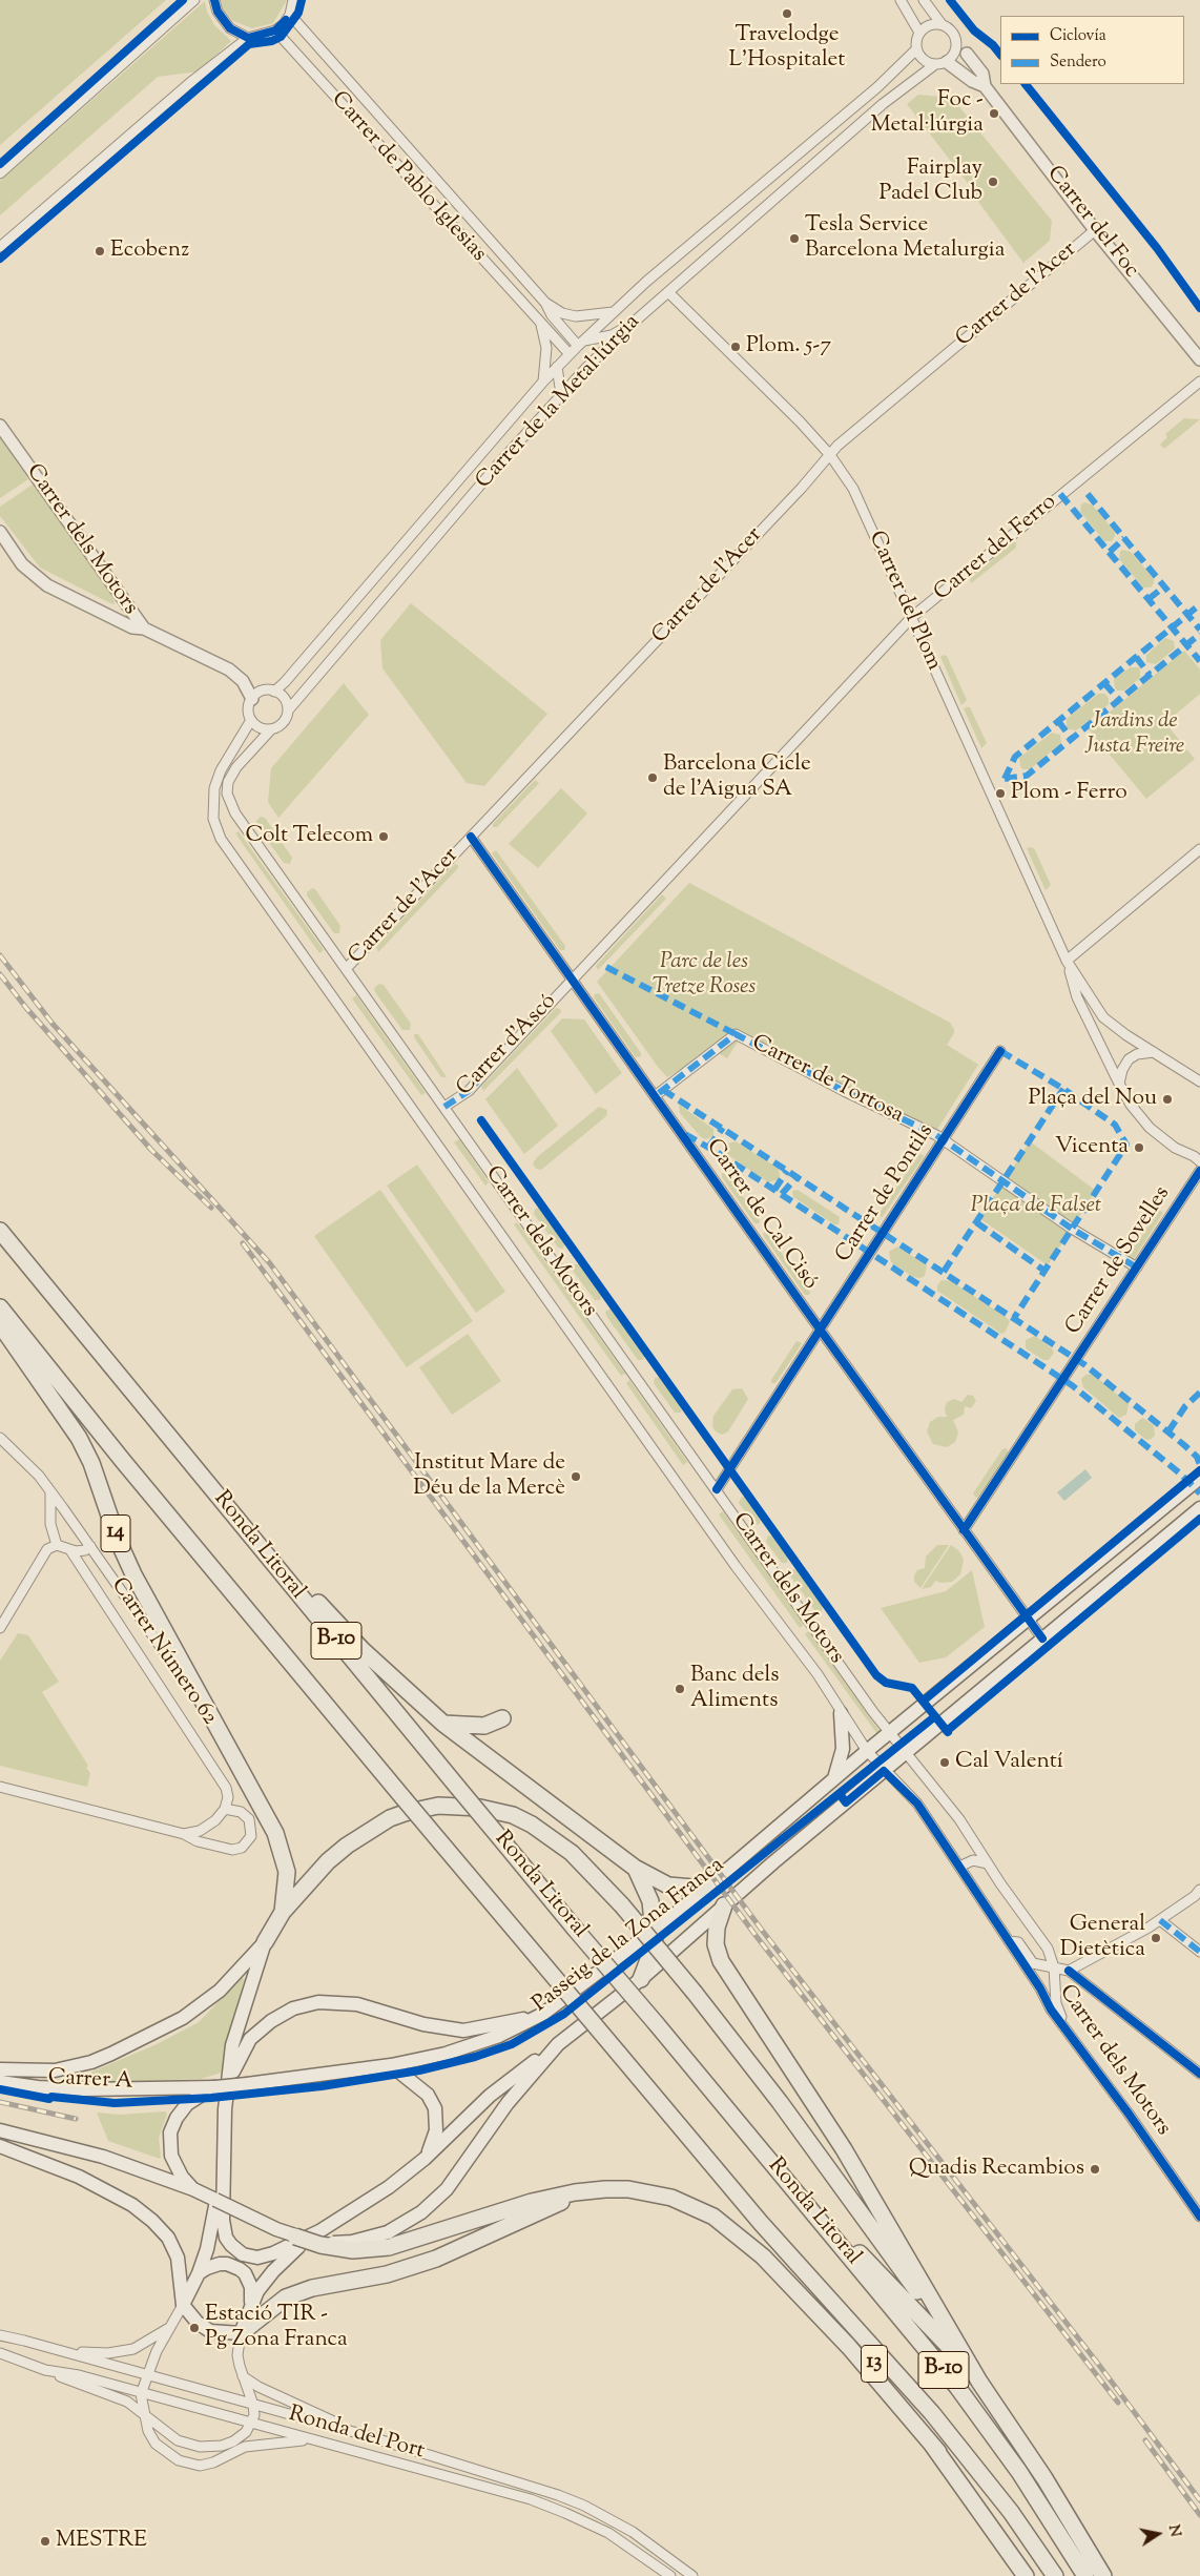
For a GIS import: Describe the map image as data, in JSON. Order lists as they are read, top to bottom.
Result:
{
  "streets": {
    "highway": [
      "14",
      "Ronda Litoral",
      "B-10",
      "13"
    ],
    "main road": ["Passeig de la Zona Franca", "Carrer A"],
    "street": [
      "Carrer de Pablo Iglesias",
      "Carrer del Foc",
      "Carrer de l'Acer",
      "Carrer de la Metal·lúrgia",
      "Carrer dels Motors",
      "Carrer del Ferro",
      "Carrer del Plom",
      "Carrer d'Ascó",
      "Carrer de Tortosa",
      "Carrer de Pontils",
      "Carrer de Cal Cisó",
      "Carrer de Sovelles",
      "Carrer Número 62",
      "Ronda del Port"
    ]
  },
  "crossings": [
    ["Carrer de Pablo Iglesias", "Carrer de la Metal·lúrgia"],
    ["Carrer del Foc", "Carrer de l'Acer"],
    ["Carrer del Foc", "Carrer de la Metal·lúrgia"],
    ["Carrer de l'Acer", "Carrer dels Motors"],
    ["Carrer de l'Acer", "Carrer del Plom"],
    ["Carrer de l'Acer", "Carrer de Cal Cisó"],
    ["Carrer de la Metal·lúrgia", "Carrer dels Motors"],
    ["Carrer de la Metal·lúrgia", "Carrer del Plom"],
    ["Carrer dels Motors", "Carrer d'Ascó"],
    ["Carrer dels Motors", "Carrer de Pontils"],
    ["Carrer dels Motors", "Passeig de la Zona Franca"],
    ["Carrer del Ferro", "Carrer del Plom"],
    ["Carrer del Ferro", "Carrer d'Ascó"],
    ["Carrer d'Ascó", "Carrer de Cal Cisó"],
    ["Carrer de Tortosa", "Carrer de Pontils"],
    ["Carrer de Tortosa", "Carrer de Cal Cisó"],
    ["Carrer de Tortosa", "Carrer de Sovelles"],
    ["Carrer de Pontils", "Carrer de Cal Cisó"],
    ["Carrer de Cal Cisó", "Carrer de Sovelles"],
    ["Carrer de Cal Cisó", "Passeig de la Zona Franca"],
    ["14", "Carrer Número 62"],
    ["Ronda Litoral", "13"],
    ["Passeig de la Zona Franca", "Carrer A"]
  ],
  "parks": ["Jardins de Justa Freire", "Parc de les Tretze Roses", "Plaça de Falset"],
  "places": [
    "Travelodge L'Hospitalet",
    "Foc - Metal·lúrgia",
    "Fairplay Padel Club",
    "Tesla Service Barcelona Metalurgia",
    "Ecobenz",
    "Plom. 5-7",
    "Barcelona Cicle de l'Aigua SA",
    "Plom - Ferro",
    "Colt Telecom",
    "Plaça del Nou",
    "Vicenta",
    "Institut Mare de Déu de la Mercè",
    "Banc dels Aliments",
    "Cal Valentí",
    "General Dietètica",
    "Quadis Recambios",
    "Estació TIR - Pg Zona Franca",
    "MESTRE"
  ],
  "legend": ["Ciclovía", "Sendero"],
  "north": "right"
}
